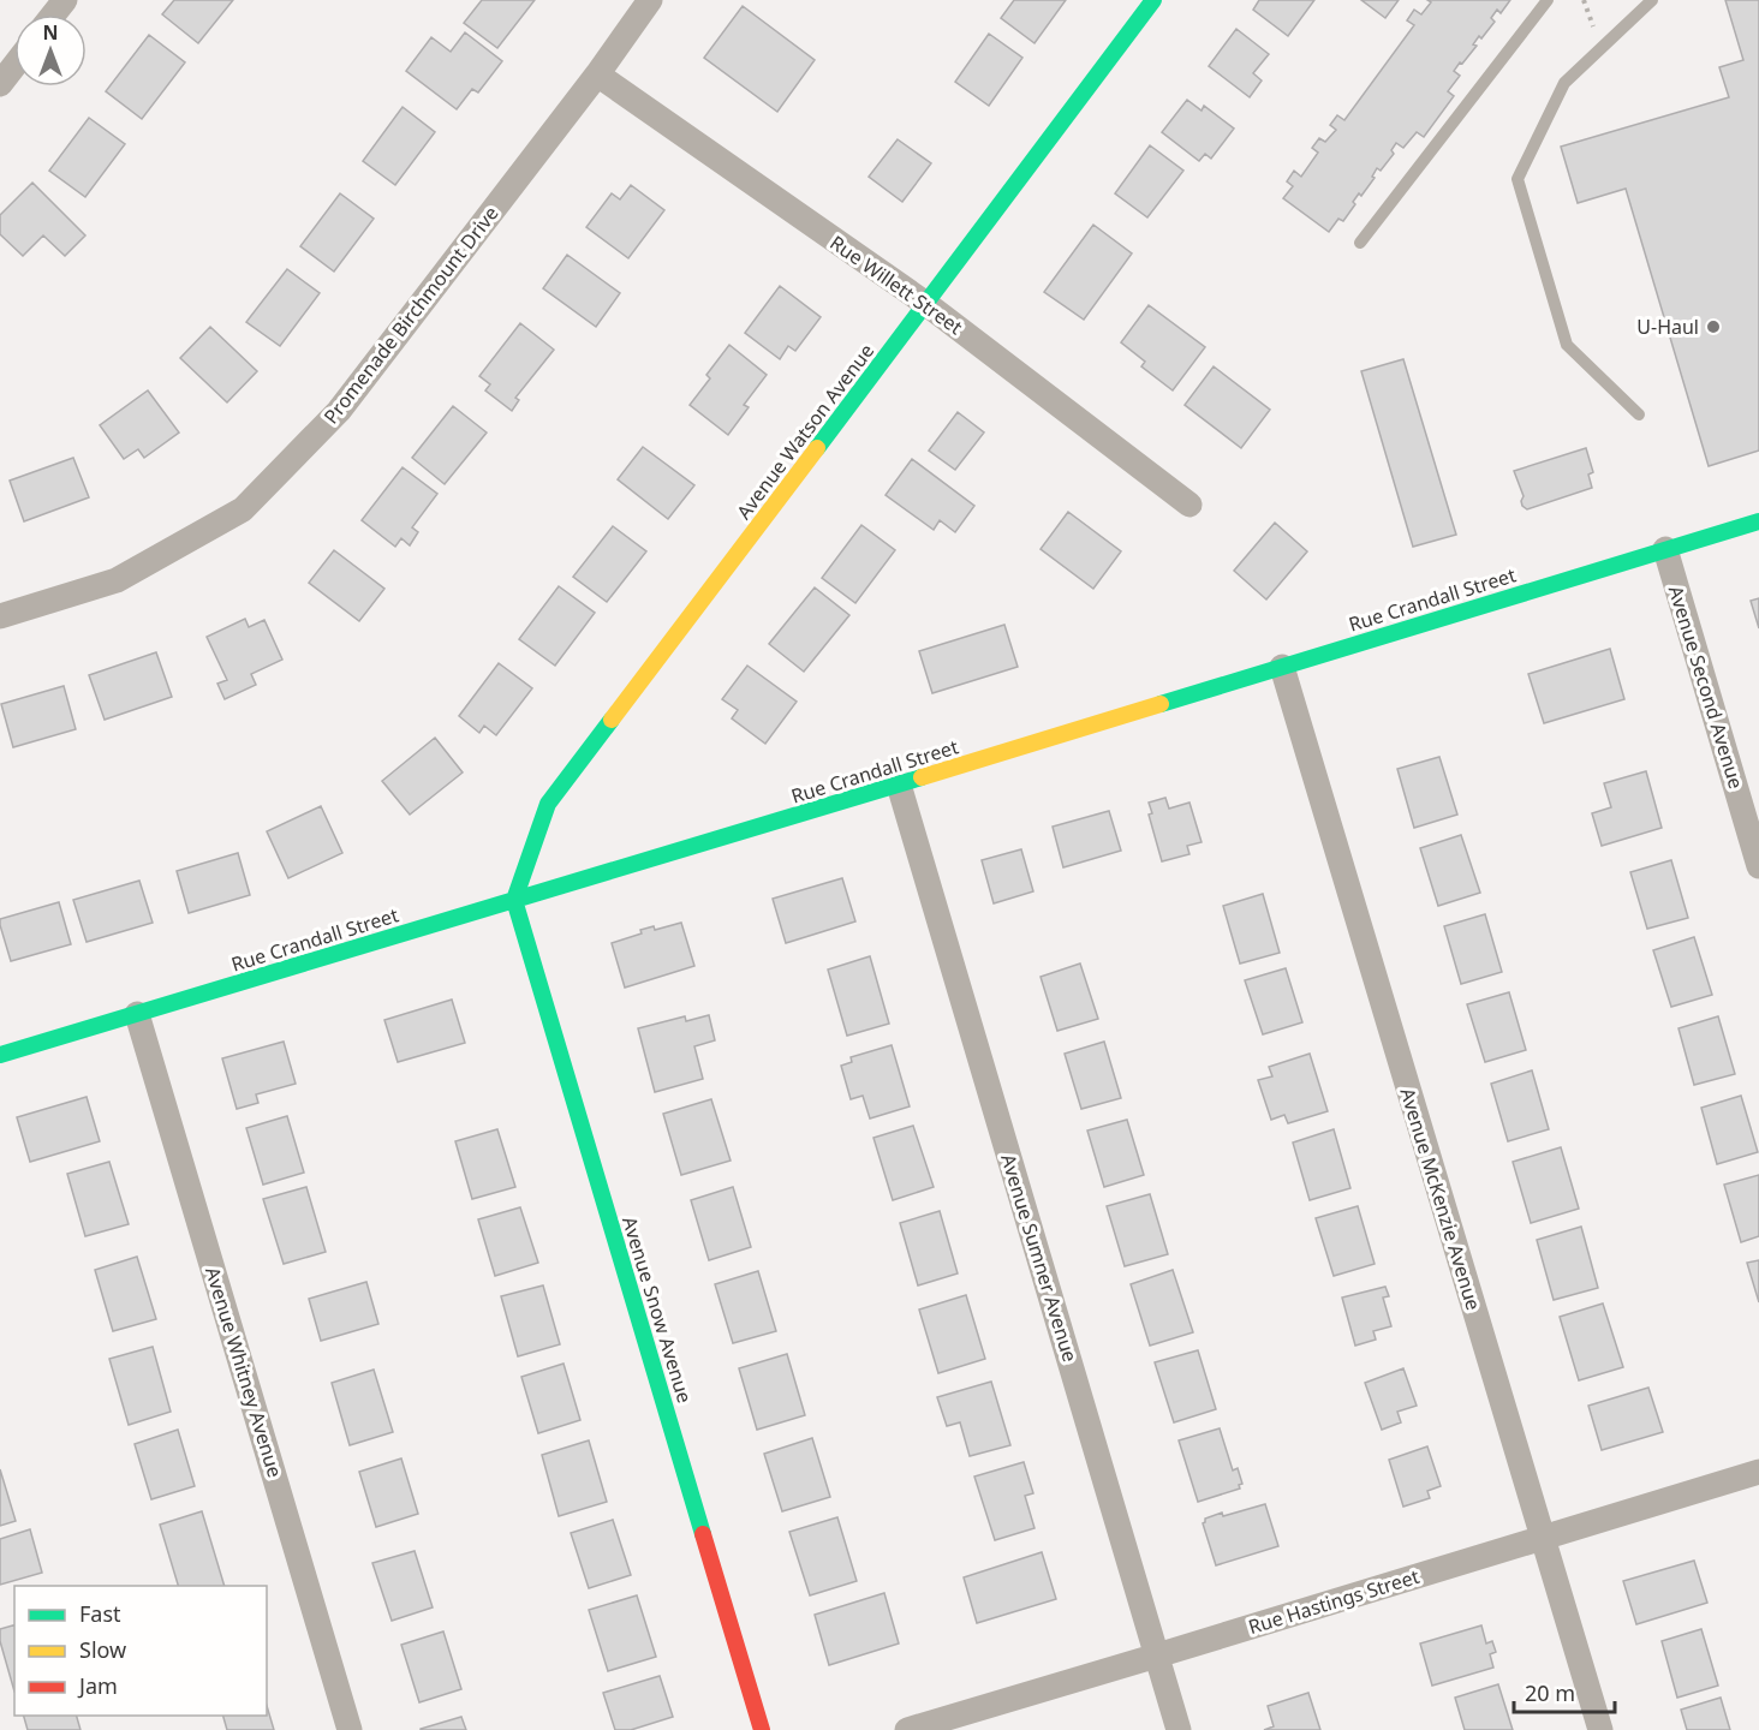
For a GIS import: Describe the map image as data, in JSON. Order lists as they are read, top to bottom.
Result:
{
  "streets": {
    "street": [
      "Rue Willett Street",
      "Promenade Birchmount Drive",
      "Avenue Watson Avenue",
      "Rue Crandall Street",
      "Avenue Second Avenue",
      "Avenue McKenzie Avenue",
      "Avenue Sumner Avenue",
      "Avenue Snow Avenue",
      "Avenue Whitney Avenue",
      "Rue Hastings Street"
    ]
  },
  "crossings": [
    ["Rue Willett Street", "Promenade Birchmount Drive"],
    ["Rue Willett Street", "Avenue Watson Avenue"],
    ["Avenue Watson Avenue", "Rue Crandall Street"],
    ["Avenue Watson Avenue", "Avenue Snow Avenue"],
    ["Rue Crandall Street", "Avenue Second Avenue"],
    ["Rue Crandall Street", "Avenue McKenzie Avenue"],
    ["Rue Crandall Street", "Avenue Sumner Avenue"],
    ["Rue Crandall Street", "Avenue Snow Avenue"],
    ["Rue Crandall Street", "Avenue Whitney Avenue"],
    ["Avenue McKenzie Avenue", "Rue Hastings Street"],
    ["Avenue Sumner Avenue", "Rue Hastings Street"]
  ],
  "places": ["U-Haul"],
  "legend": ["Fast", "Slow", "Jam"],
  "scale_bar": "20 m",
  "north": "top"
}
